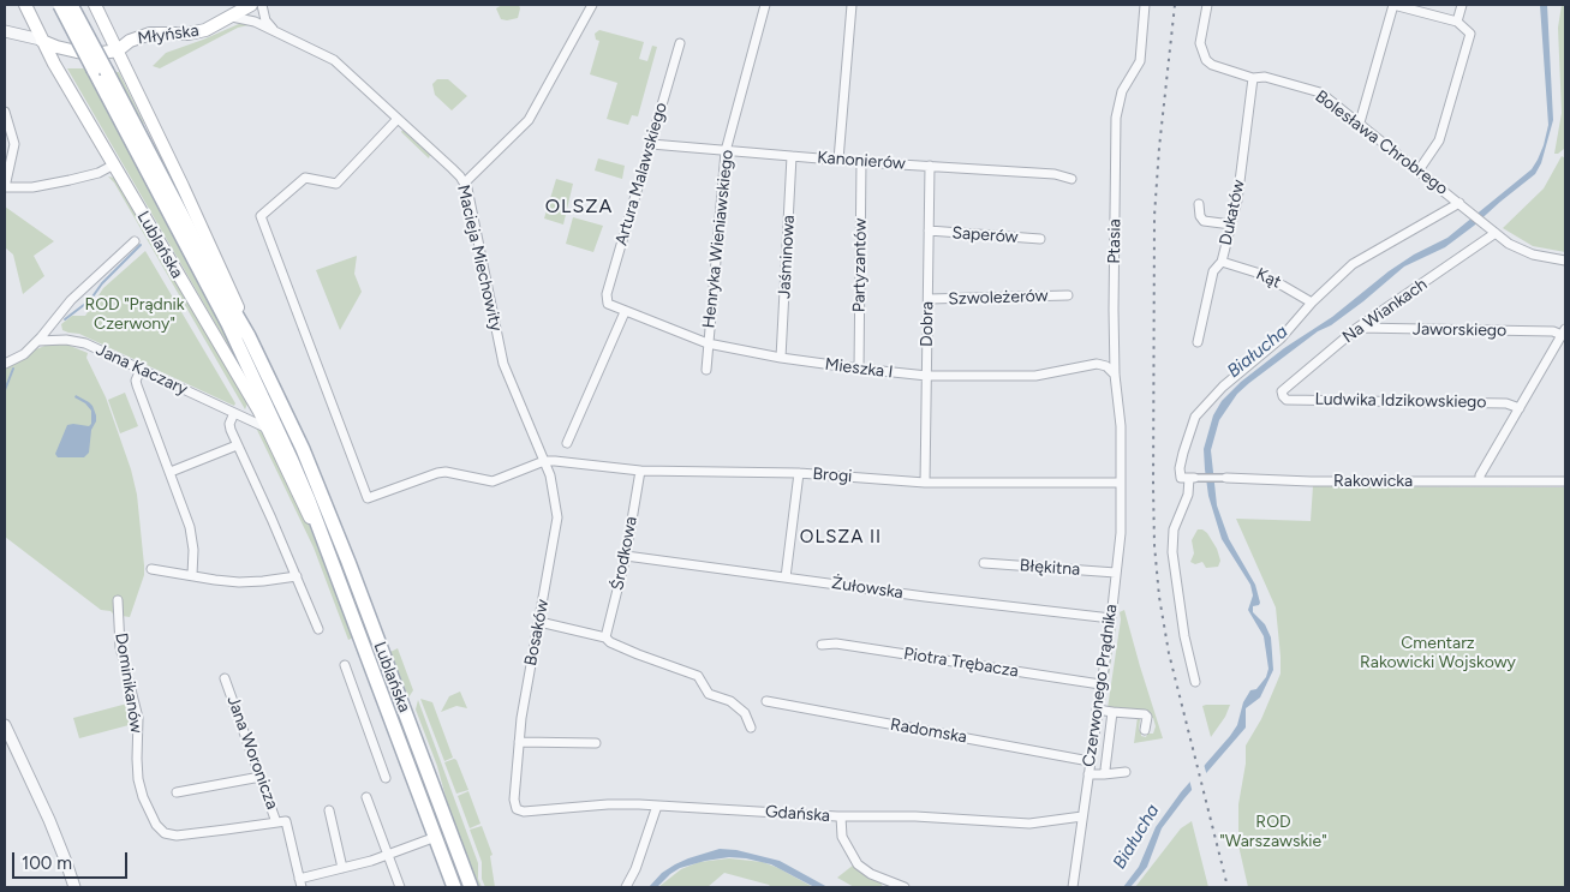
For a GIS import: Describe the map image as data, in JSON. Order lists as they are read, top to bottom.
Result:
{
  "streets": {
    "main road": ["Młyńska", "Lublańska"],
    "street": [
      "Bolesława Chrobrego",
      "Kanonierów",
      "Artura Malawskiego",
      "Dukatów",
      "Saperów",
      "Henryka Wieniawskiego",
      "Ptasia",
      "Jaśminowa",
      "Macieja Miechowity",
      "Partyzantów",
      "Kąt",
      "Szwoleżerów",
      "Na Wiankach",
      "Dobra",
      "Jaworskiego",
      "Mieszka I",
      "Jana Kaczary",
      "Ludwika Idzikowskiego",
      "Brogi",
      "Rakowicka",
      "Środkowa",
      "Błękitna",
      "Żułowska",
      "Bosaków",
      "Piotra Trębacza",
      "Dominikanów",
      "Czerwonego Prądnika",
      "Radomska",
      "Jana Woronicza",
      "Gdańska"
    ]
  },
  "crossings": [
    ["Młyńska", "Lublańska"],
    ["Młyńska", "Macieja Miechowity"],
    ["Bolesława Chrobrego", "Dukatów"],
    ["Bolesława Chrobrego", "Na Wiankach"],
    ["Kanonierów", "Artura Malawskiego"],
    ["Kanonierów", "Henryka Wieniawskiego"],
    ["Kanonierów", "Jaśminowa"],
    ["Kanonierów", "Partyzantów"],
    ["Kanonierów", "Dobra"],
    ["Artura Malawskiego", "Mieszka I"],
    ["Dukatów", "Kąt"],
    ["Saperów", "Dobra"],
    ["Henryka Wieniawskiego", "Mieszka I"],
    ["Ptasia", "Mieszka I"],
    ["Ptasia", "Brogi"],
    ["Ptasia", "Czerwonego Prądnika"],
    ["Lublańska", "Jana Kaczary"],
    ["Jaśminowa", "Mieszka I"],
    ["Macieja Miechowity", "Brogi"],
    ["Macieja Miechowity", "Bosaków"],
    ["Partyzantów", "Mieszka I"],
    ["Szwoleżerów", "Dobra"],
    ["Na Wiankach", "Jaworskiego"],
    ["Na Wiankach", "Ludwika Idzikowskiego"],
    ["Dobra", "Mieszka I"],
    ["Dobra", "Brogi"],
    ["Brogi", "Środkowa"],
    ["Brogi", "Bosaków"],
    ["Brogi", "Czerwonego Prądnika"],
    ["Środkowa", "Żułowska"],
    ["Błękitna", "Czerwonego Prądnika"],
    ["Żułowska", "Czerwonego Prądnika"],
    ["Bosaków", "Gdańska"],
    ["Piotra Trębacza", "Czerwonego Prądnika"],
    ["Dominikanów", "Jana Woronicza"],
    ["Czerwonego Prądnika", "Radomska"],
    ["Czerwonego Prądnika", "Gdańska"]
  ],
  "districts": ["OLSZA", "OLSZA II"],
  "water": ["Białucha"],
  "parks": ["ROD \"Prądnik Czerwony\"", "Cmentarz Rakowicki Wojskowy", "ROD \"Warszawskie\""],
  "scale_bar": "100 m"
}
